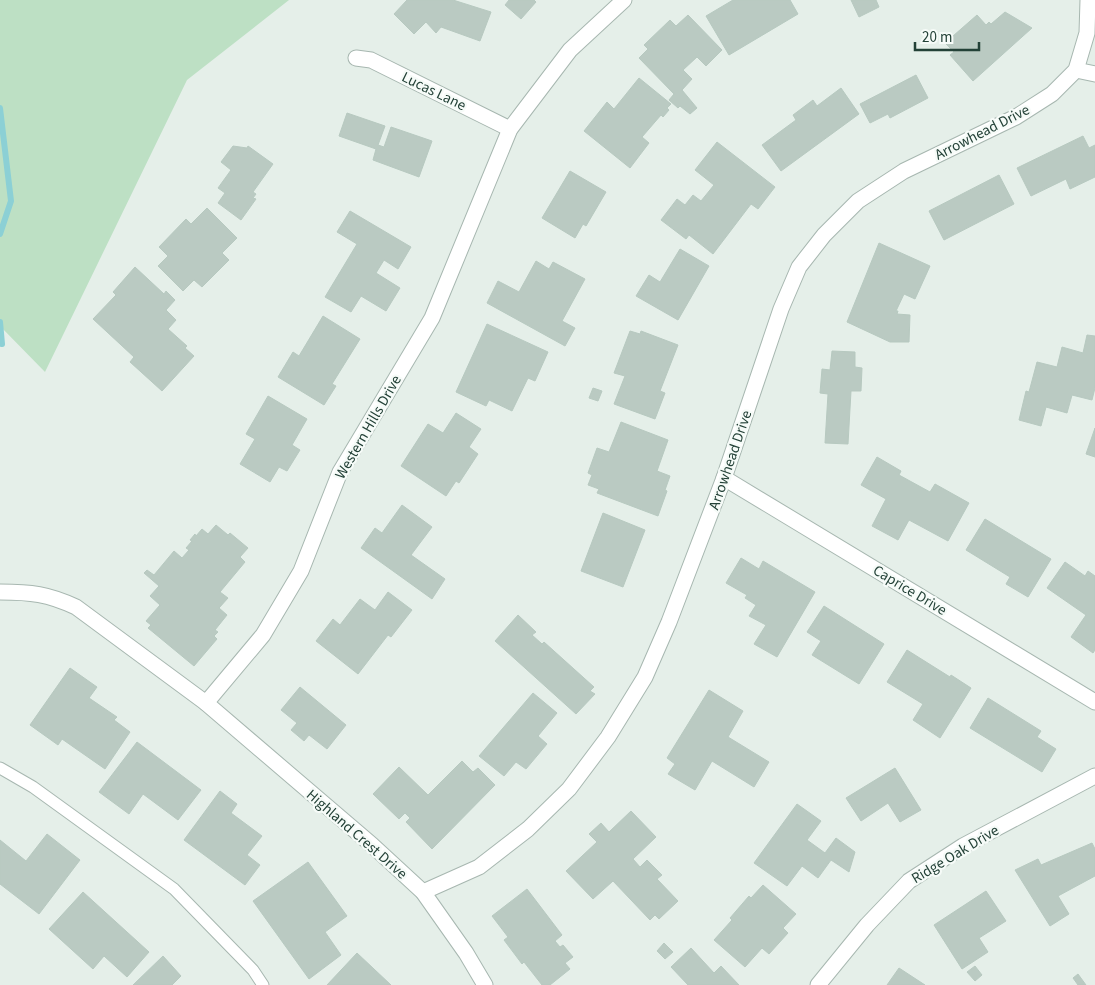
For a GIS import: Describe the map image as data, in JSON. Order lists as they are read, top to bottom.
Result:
{
  "streets": {
    "street": [
      "Lucas Lane",
      "Arrowhead Drive",
      "Western Hills Drive",
      "Caprice Drive",
      "Highland Crest Drive",
      "Ridge Oak Drive"
    ]
  },
  "crossings": [
    ["Lucas Lane", "Western Hills Drive"],
    ["Arrowhead Drive", "Caprice Drive"],
    ["Arrowhead Drive", "Highland Crest Drive"],
    ["Western Hills Drive", "Highland Crest Drive"]
  ],
  "scale_bar": "20 m"
}
